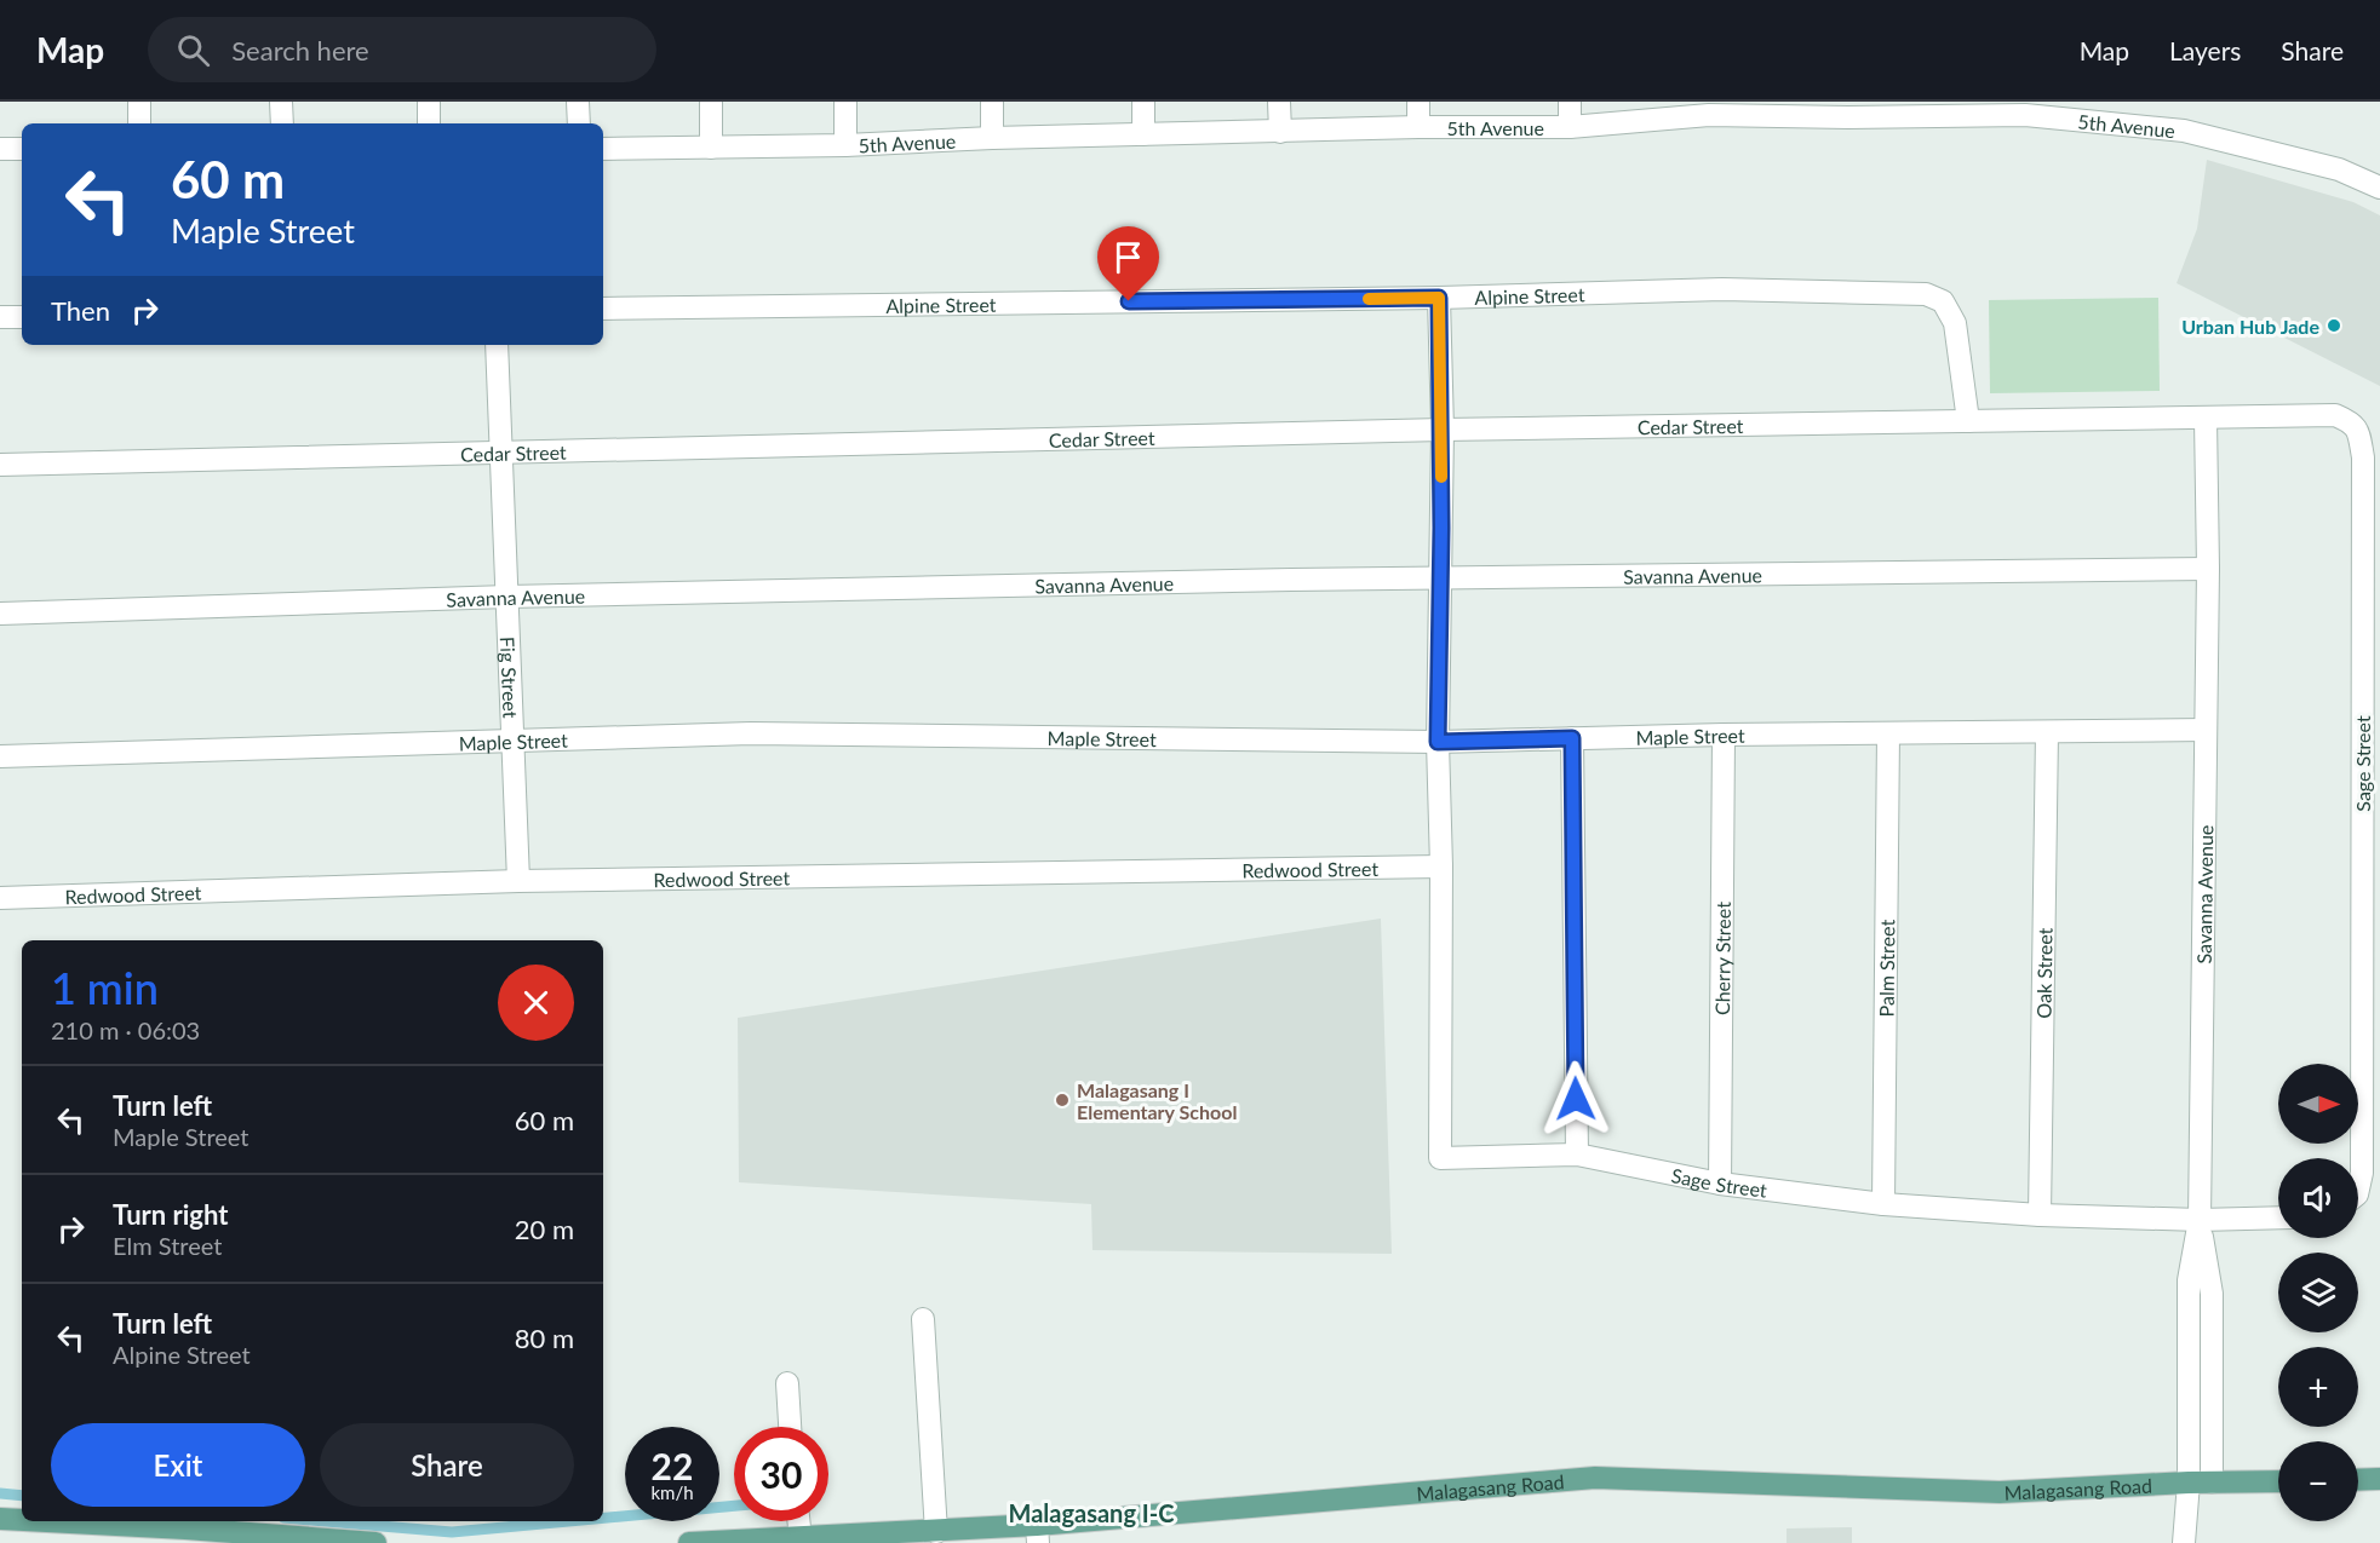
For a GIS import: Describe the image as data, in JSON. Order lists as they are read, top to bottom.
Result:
{
  "streets": {
    "main road": ["Malagasang Road"],
    "street": [
      "5th Avenue",
      "Alpine Street",
      "Cedar Street",
      "Savanna Avenue",
      "Fig Street",
      "Maple Street",
      "Sage Street",
      "Redwood Street",
      "Cherry Street",
      "Palm Street",
      "Oak Street"
    ]
  },
  "crossings": [
    ["Alpine Street", "Cedar Street"],
    ["Cedar Street", "Savanna Avenue"],
    ["Cedar Street", "Fig Street"],
    ["Cedar Street", "Sage Street"],
    ["Savanna Avenue", "Fig Street"],
    ["Savanna Avenue", "Maple Street"],
    ["Savanna Avenue", "Sage Street"],
    ["Fig Street", "Maple Street"],
    ["Fig Street", "Redwood Street"],
    ["Maple Street", "Cherry Street"],
    ["Maple Street", "Palm Street"],
    ["Maple Street", "Oak Street"],
    ["Sage Street", "Redwood Street"],
    ["Sage Street", "Cherry Street"],
    ["Sage Street", "Palm Street"],
    ["Sage Street", "Oak Street"]
  ],
  "districts": ["Malagasang I-C"],
  "places": ["Urban Hub Jade", "Malagasang I Elementary School"],
  "north": "right",
  "page": {
    "header": "Map",
    "search": "Search here",
    "nav": ["Map", "Layers", "Share"],
    "turn": ["60 m", "Maple Street"],
    "then": "Then",
    "heading": ["1 min", "210 m · 06:03"],
    "map_buttons": ["+", "−"],
    "list": [
      {
        "name": "Turn left",
        "note": "Maple Street",
        "value": "60 m"
      },
      {
        "name": "Turn right",
        "note": "Elm Street",
        "value": "20 m"
      },
      {
        "name": "Turn left",
        "note": "Alpine Street",
        "value": "80 m"
      }
    ],
    "buttons": ["Exit", "Share"],
    "speed": "22 km/h",
    "limit": "30"
  }
}
